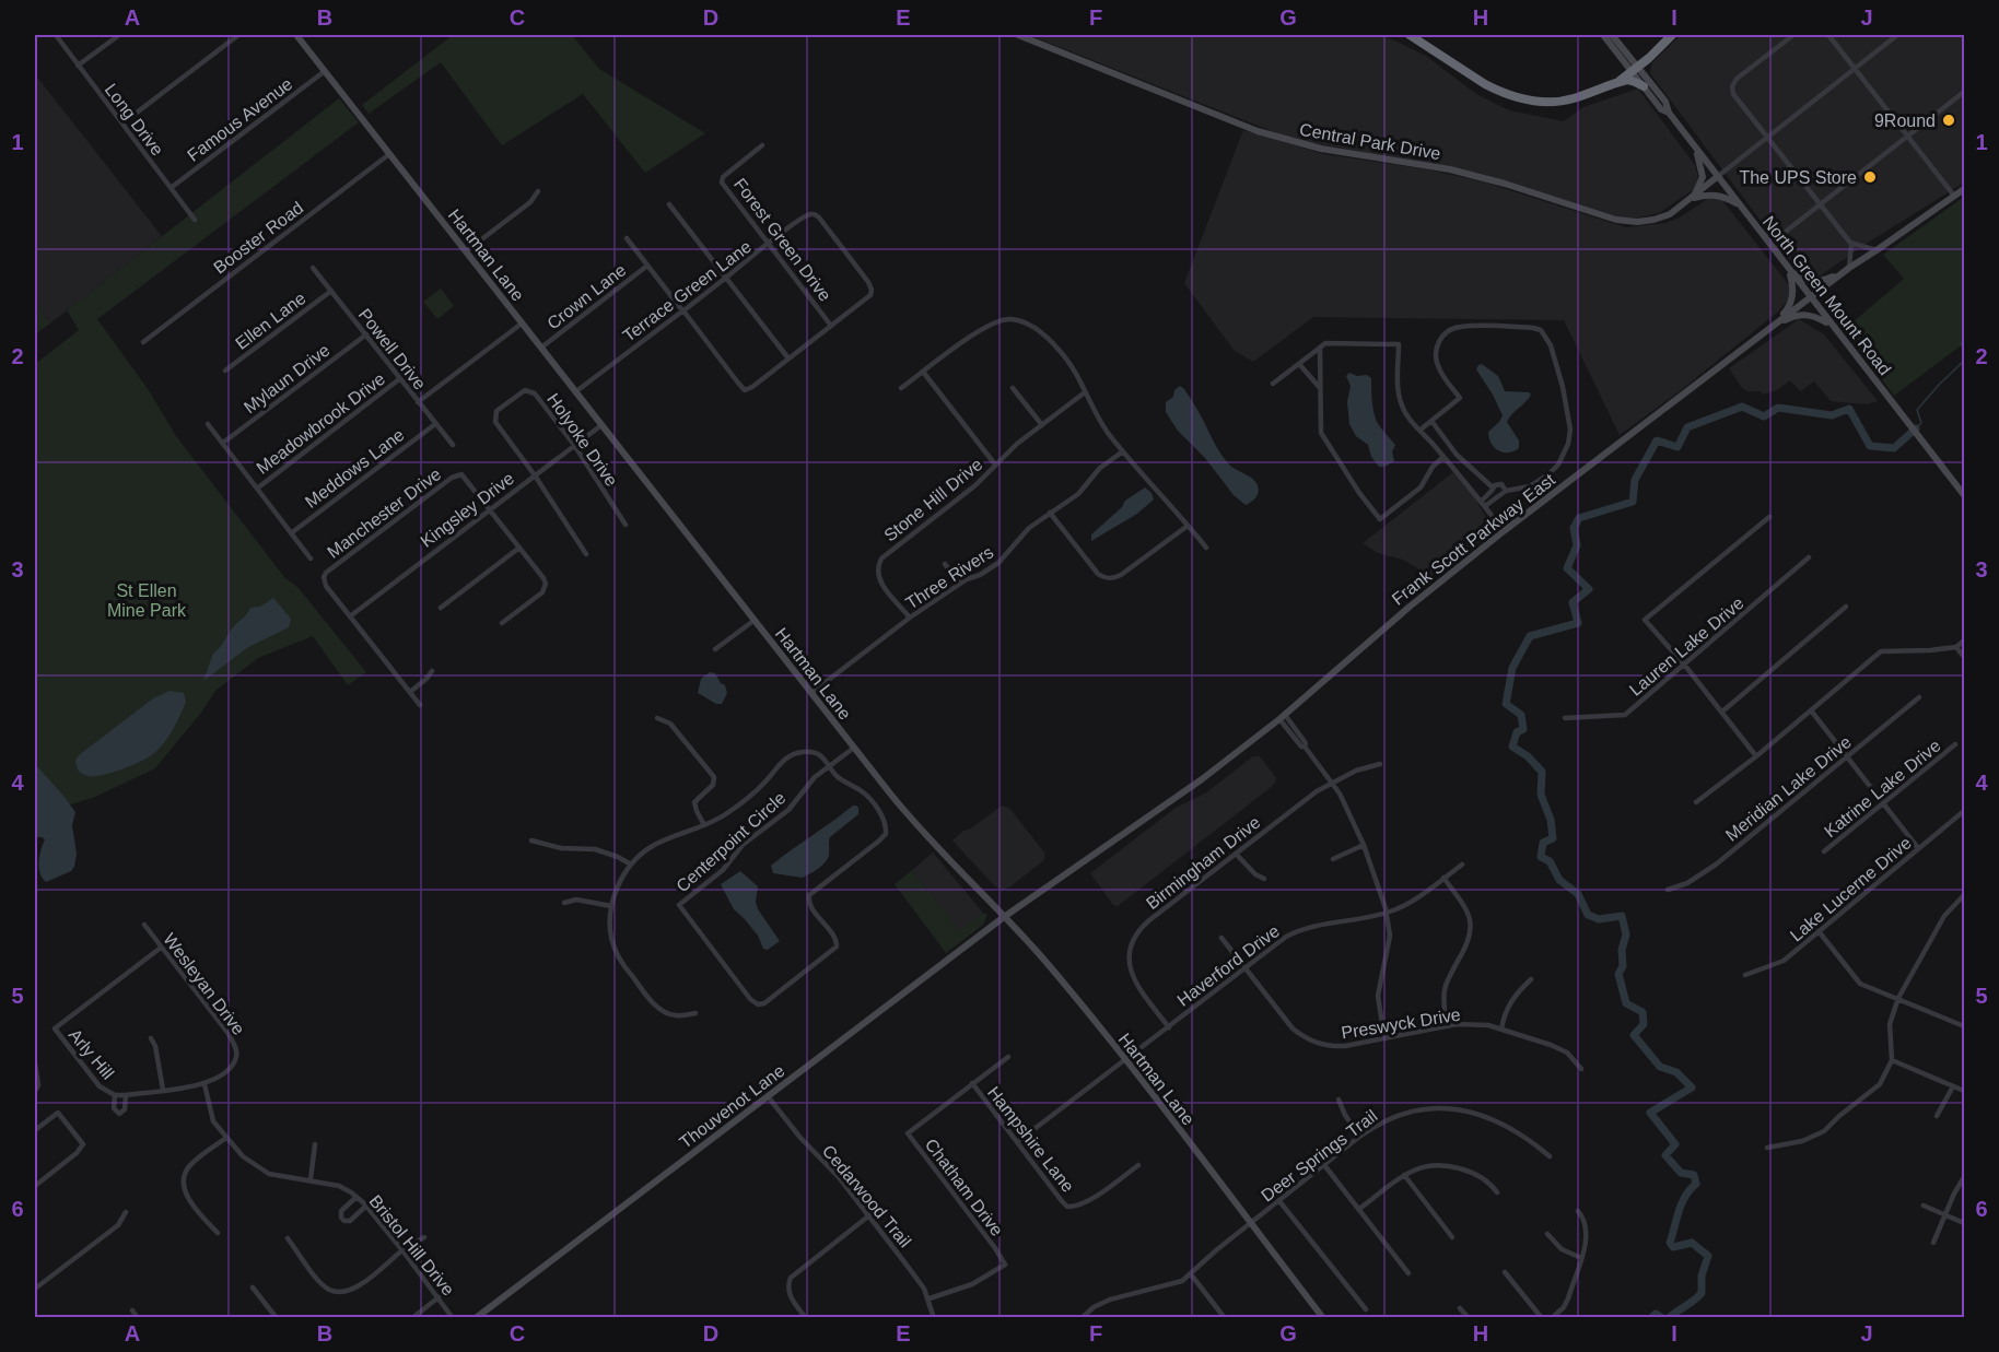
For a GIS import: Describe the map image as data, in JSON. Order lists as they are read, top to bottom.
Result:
{
  "streets": {
    "street": [
      "Long Drive",
      "Famous Avenue",
      "Central Park Drive",
      "Booster Road",
      "Forest Green Drive",
      "Hartman Lane",
      "Terrace Green Lane",
      "North Green Mount Road",
      "Crown Lane",
      "Ellen Lane",
      "Powell Drive",
      "Mylaun Drive",
      "Meadowbrook Drive",
      "Holyoke Drive",
      "Meddows Lane",
      "Stone Hill Drive",
      "Kingsley Drive",
      "Manchester Drive",
      "Frank Scott Parkway East",
      "Three Rivers",
      "Lauren Lake Drive",
      "Meridian Lake Drive",
      "Katrine Lake Drive",
      "Centerpoint Circle",
      "Birmingham Drive",
      "Lake Lucerne Drive",
      "Haverford Drive",
      "Wesleyan Drive",
      "Preswyck Drive",
      "Arly Hill",
      "Thouvenot Lane",
      "Hampshire Lane",
      "Deer Springs Trail",
      "Chatham Drive",
      "Cedarwood Trail",
      "Bristol Hill Drive"
    ]
  },
  "crossings": [
    ["Long Drive", "Famous Avenue"],
    ["Famous Avenue", "Hartman Lane"],
    ["Central Park Drive", "North Green Mount Road"],
    ["Booster Road", "Hartman Lane"],
    ["Forest Green Drive", "Terrace Green Lane"],
    ["Hartman Lane", "Terrace Green Lane"],
    ["Hartman Lane", "Crown Lane"],
    ["Hartman Lane", "Kingsley Drive"],
    ["Hartman Lane", "Frank Scott Parkway East"],
    ["Hartman Lane", "Three Rivers"],
    ["Hartman Lane", "Centerpoint Circle"],
    ["Hartman Lane", "Haverford Drive"],
    ["Hartman Lane", "Thouvenot Lane"],
    ["Hartman Lane", "Deer Springs Trail"],
    ["North Green Mount Road", "Frank Scott Parkway East"],
    ["Ellen Lane", "Powell Drive"],
    ["Powell Drive", "Mylaun Drive"],
    ["Powell Drive", "Meadowbrook Drive"],
    ["Powell Drive", "Meddows Lane"],
    ["Holyoke Drive", "Kingsley Drive"],
    ["Stone Hill Drive", "Three Rivers"],
    ["Kingsley Drive", "Manchester Drive"],
    ["Frank Scott Parkway East", "Thouvenot Lane"],
    ["Birmingham Drive", "Haverford Drive"],
    ["Haverford Drive", "Preswyck Drive"],
    ["Haverford Drive", "Hampshire Lane"],
    ["Wesleyan Drive", "Arly Hill"],
    ["Wesleyan Drive", "Bristol Hill Drive"],
    ["Arly Hill", "Bristol Hill Drive"],
    ["Thouvenot Lane", "Cedarwood Trail"],
    ["Hampshire Lane", "Chatham Drive"],
    ["Chatham Drive", "Cedarwood Trail"]
  ],
  "parks": ["St Ellen Mine Park"],
  "places": ["9Round", "The UPS Store"],
  "grid": {
    "columns": [
      "A",
      "B",
      "C",
      "D",
      "E",
      "F",
      "G",
      "H",
      "I",
      "J"
    ],
    "rows": [
      "1",
      "2",
      "3",
      "4",
      "5",
      "6"
    ]
  }
}
